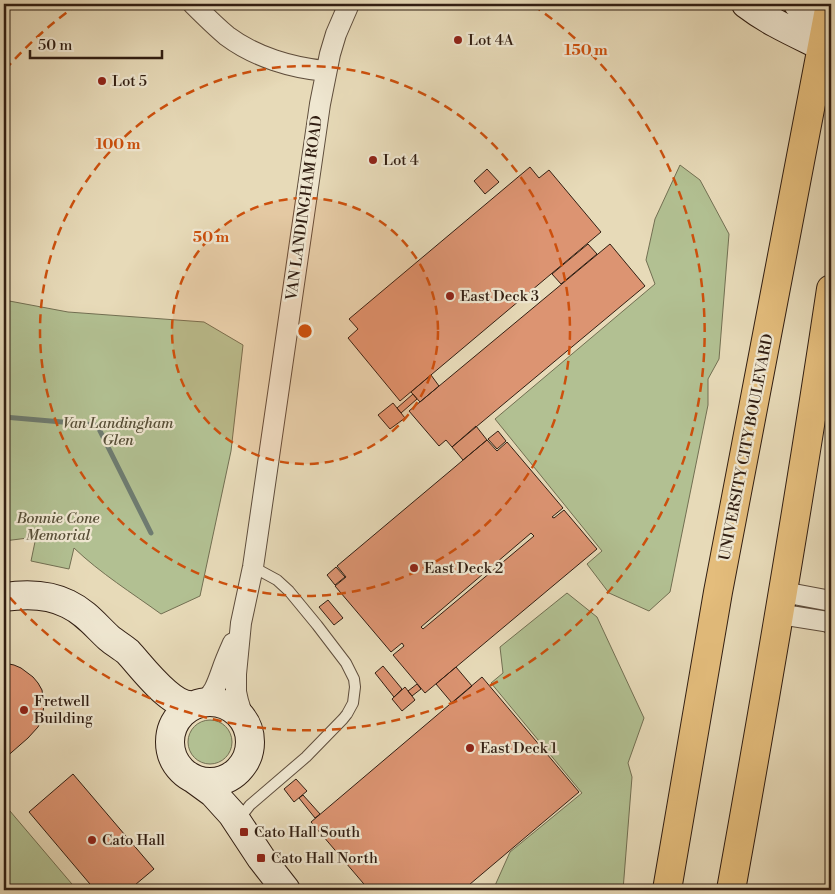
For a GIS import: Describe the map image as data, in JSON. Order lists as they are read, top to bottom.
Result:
{
  "streets": {
    "main road": ["UNIVERSITY CITY BOULEVARD"],
    "street": ["VAN LANDINGHAM ROAD"]
  },
  "parks": ["Van Landingham Glen", "Bonnie Cone Memorial"],
  "places": {
    "other": [
      "Lot 4A",
      "Lot 5",
      "Lot 4",
      "East Deck 3",
      "East Deck 2",
      "Fretwell Building",
      "East Deck 1",
      "Cato Hall"
    ],
    "transit": ["Cato Hall South", "Cato Hall North"]
  },
  "scale_bar": "50 m",
  "rings": ["150 m", "100 m", "50 m"]
}
